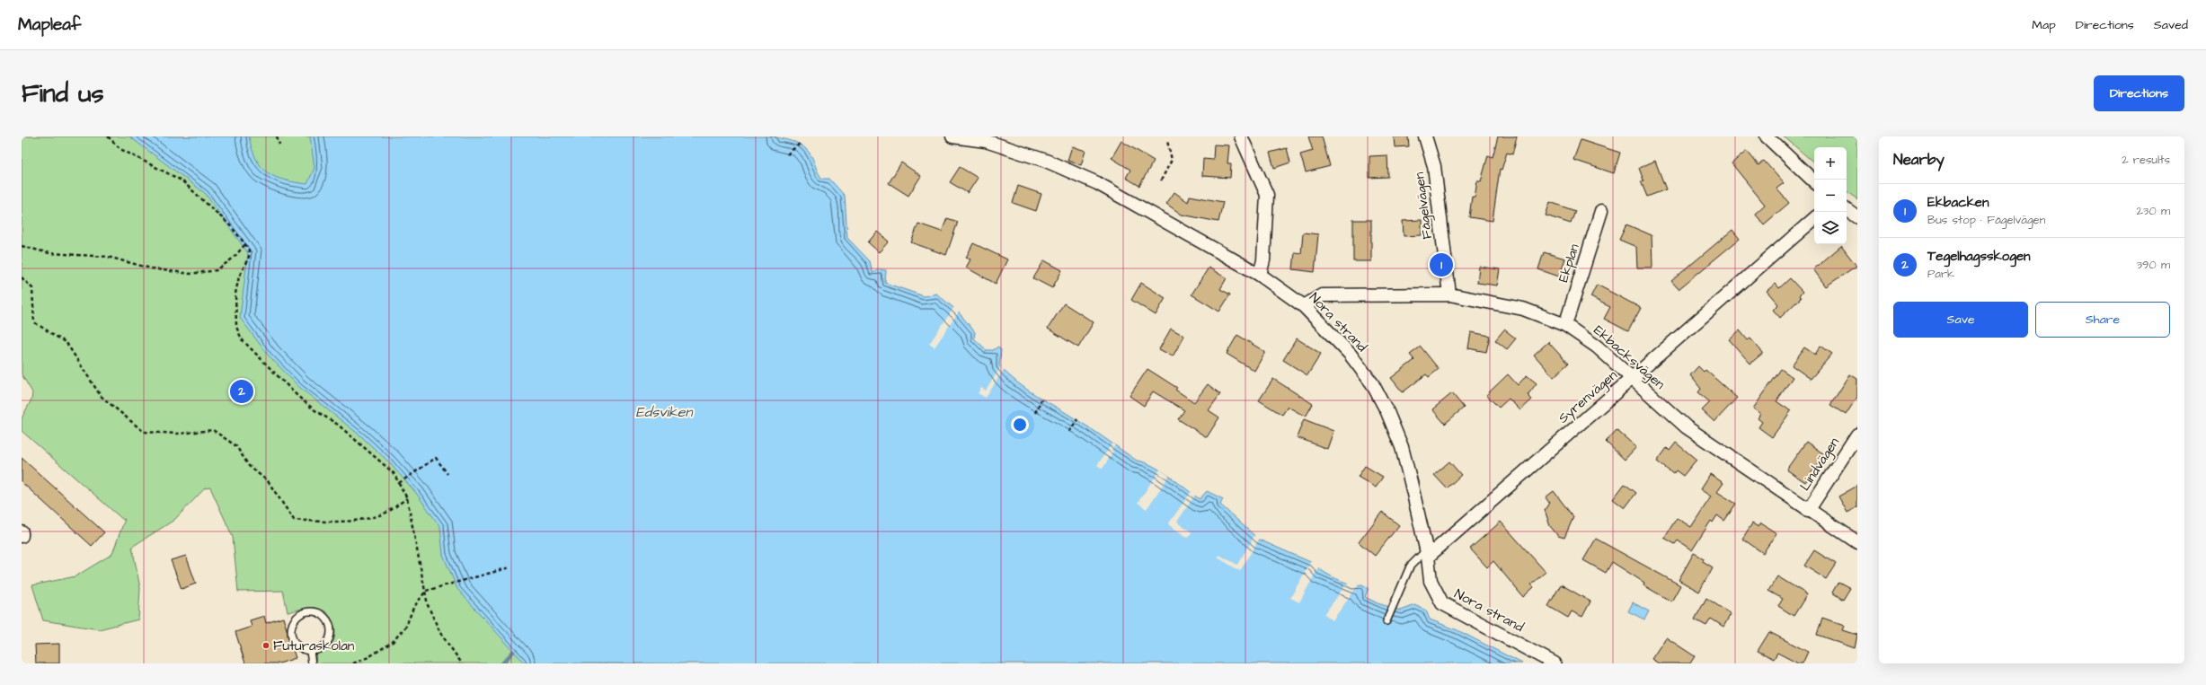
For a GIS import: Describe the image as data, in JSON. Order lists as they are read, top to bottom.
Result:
{
  "streets": {
    "street": [
      "Fågelvägen",
      "Ekplan",
      "Nora strand",
      "Ekbacksvägen",
      "Syrenvägen",
      "Lindvägen"
    ]
  },
  "crossings": [
    ["Fågelvägen", "Ekbacksvägen"],
    ["Ekplan", "Ekbacksvägen"],
    ["Nora strand", "Ekbacksvägen"],
    ["Nora strand", "Syrenvägen"],
    ["Ekbacksvägen", "Syrenvägen"],
    ["Ekbacksvägen", "Lindvägen"]
  ],
  "water": ["Edsviken"],
  "places": ["Futuraskolan"],
  "page": {
    "header": "Mapleaf",
    "nav": ["Map", "Directions", "Saved"],
    "buttons": [
      "Directions",
      ["Save", "Share"]
    ],
    "title": "Find us",
    "heading": ["Nearby", "2 results"],
    "map_buttons": ["+", "−"],
    "list": [
      {
        "mark": "1",
        "name": "Ekbacken",
        "note": "Bus stop · Fågelvägen",
        "value": "230 m"
      },
      {
        "mark": "2",
        "name": "Tegelhagsskogen",
        "note": "Park",
        "value": "390 m"
      }
    ],
    "pins": ["1", "2"]
  }
}
